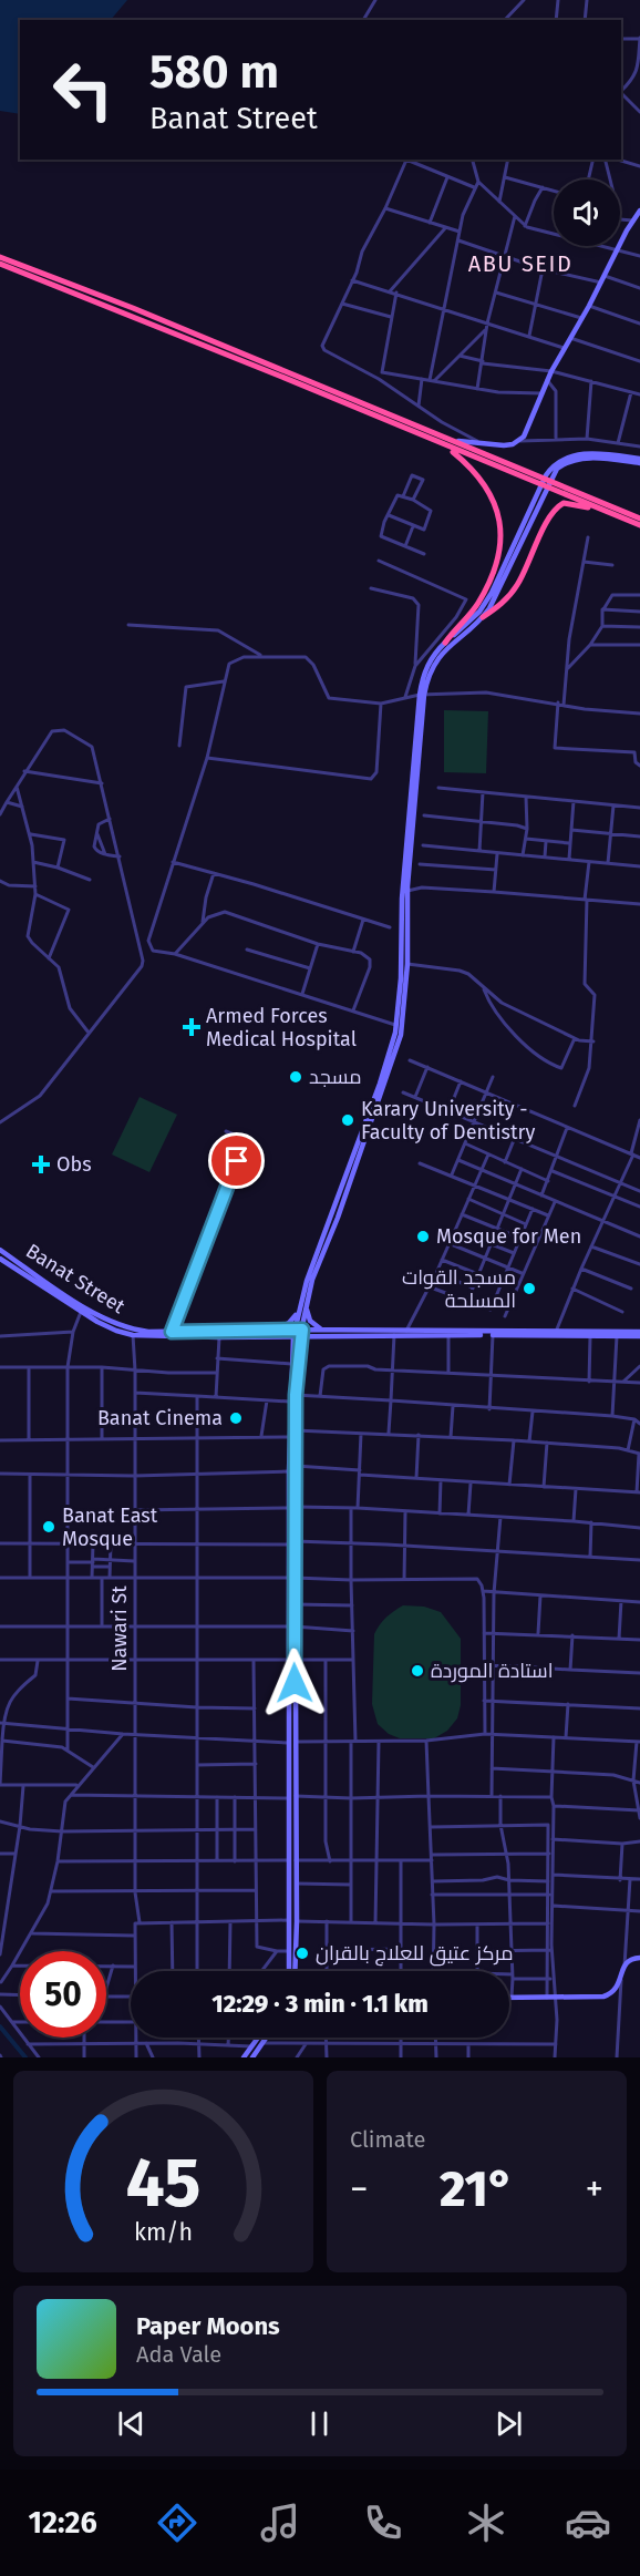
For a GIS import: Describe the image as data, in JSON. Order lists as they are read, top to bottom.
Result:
{
  "streets": {
    "main road": ["Banat Street"],
    "street": ["Nawari St"]
  },
  "crossings": [
    ["Banat Street", "Nawari St"]
  ],
  "districts": ["ABU SEID"],
  "places": {
    "health": ["Armed Forces Medical Hospital", "Obs"],
    "other": [
      "مسجد",
      "Karary University - Faculty of Dentistry",
      "Mosque for Men",
      "مسجد القوات المسلحة",
      "Banat Cinema",
      "Banat East Mosque",
      "استادة الموردة",
      "مركز عتيق للعلاج بالقران"
    ]
  },
  "page": {
    "turn": ["580 m", "Banat Street"],
    "limit": "50",
    "trip": "12:29 · 3 min · 1.1 km",
    "tile": "Climate",
    "heat": ["−", "21°", "+"],
    "song": ["Paper Moons", "Ada Vale"],
    "tabs": "12:26",
    "gauge": ["45", "km/h"]
  }
}
